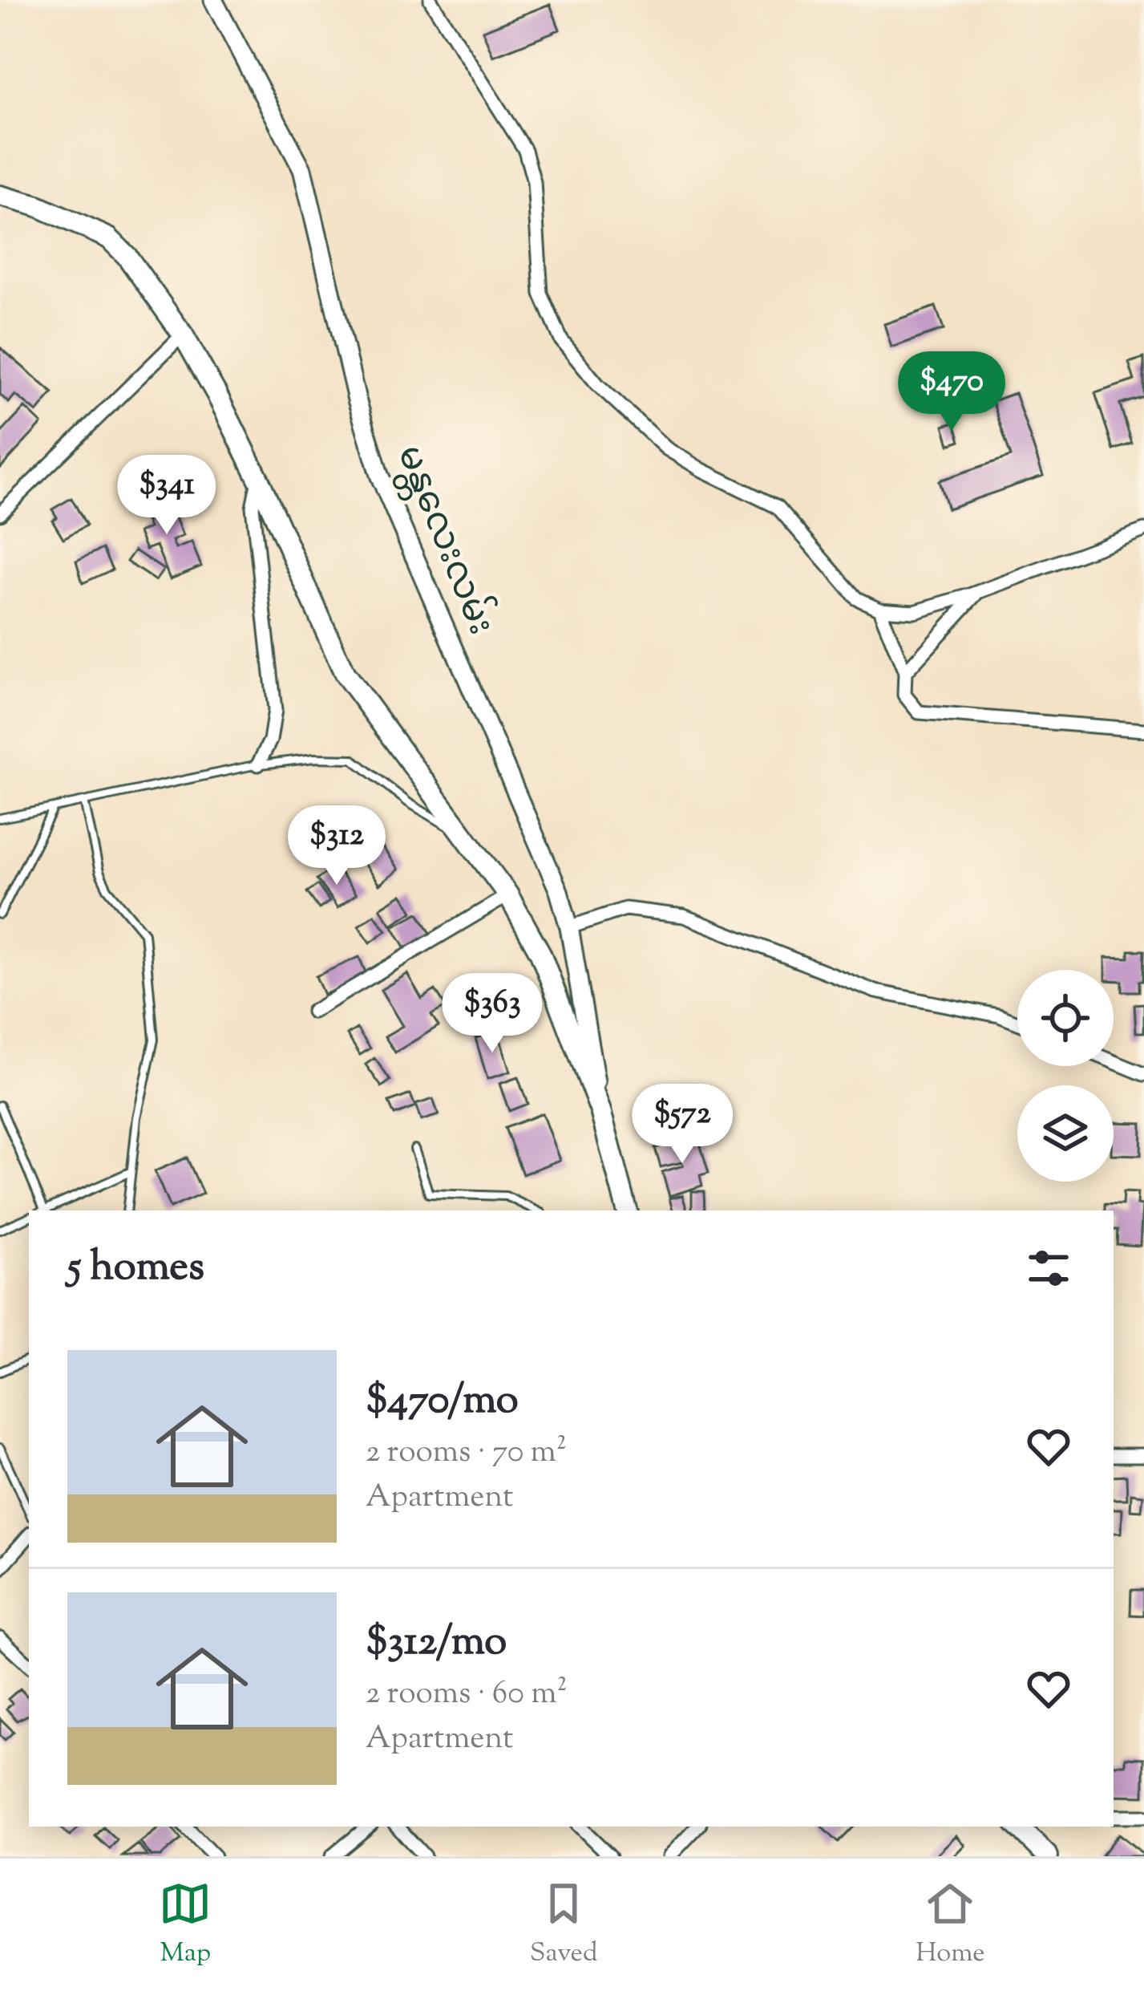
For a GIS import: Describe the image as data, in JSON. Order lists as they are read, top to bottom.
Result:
{
  "streets": {
    "main road": ["မန္တလေးလမ်း"]
  },
  "page": {
    "price": [
      "$470",
      "$341",
      "$312",
      "$363",
      "$572"
    ],
    "heading": "5 homes",
    "list": [
      {
        "name": "$470/mo",
        "note": "2 rooms · 70 m² · Apartment"
      },
      {
        "name": "$312/mo",
        "note": "2 rooms · 60 m² · Apartment"
      }
    ],
    "tabs": ["Map", "Saved", "Home"]
  }
}
